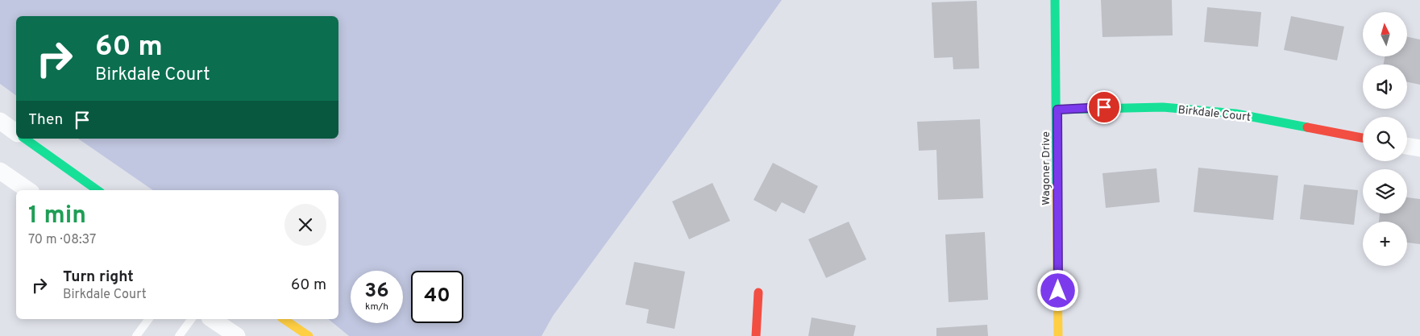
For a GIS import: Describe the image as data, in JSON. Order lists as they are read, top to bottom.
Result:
{
  "streets": {
    "street": ["Birkdale Court", "Wagoner Drive"]
  },
  "crossings": [
    ["Birkdale Court", "Wagoner Drive"]
  ],
  "north": "top",
  "page": {
    "map_buttons": "+",
    "turn": ["60 m", "Birkdale Court"],
    "then": "Then",
    "heading": ["1 min", "70 m · 08:37"],
    "list": [
      {
        "name": "Turn right",
        "note": "Birkdale Court",
        "value": "60 m"
      }
    ],
    "speed": "36 km/h",
    "limit": "40"
  }
}
